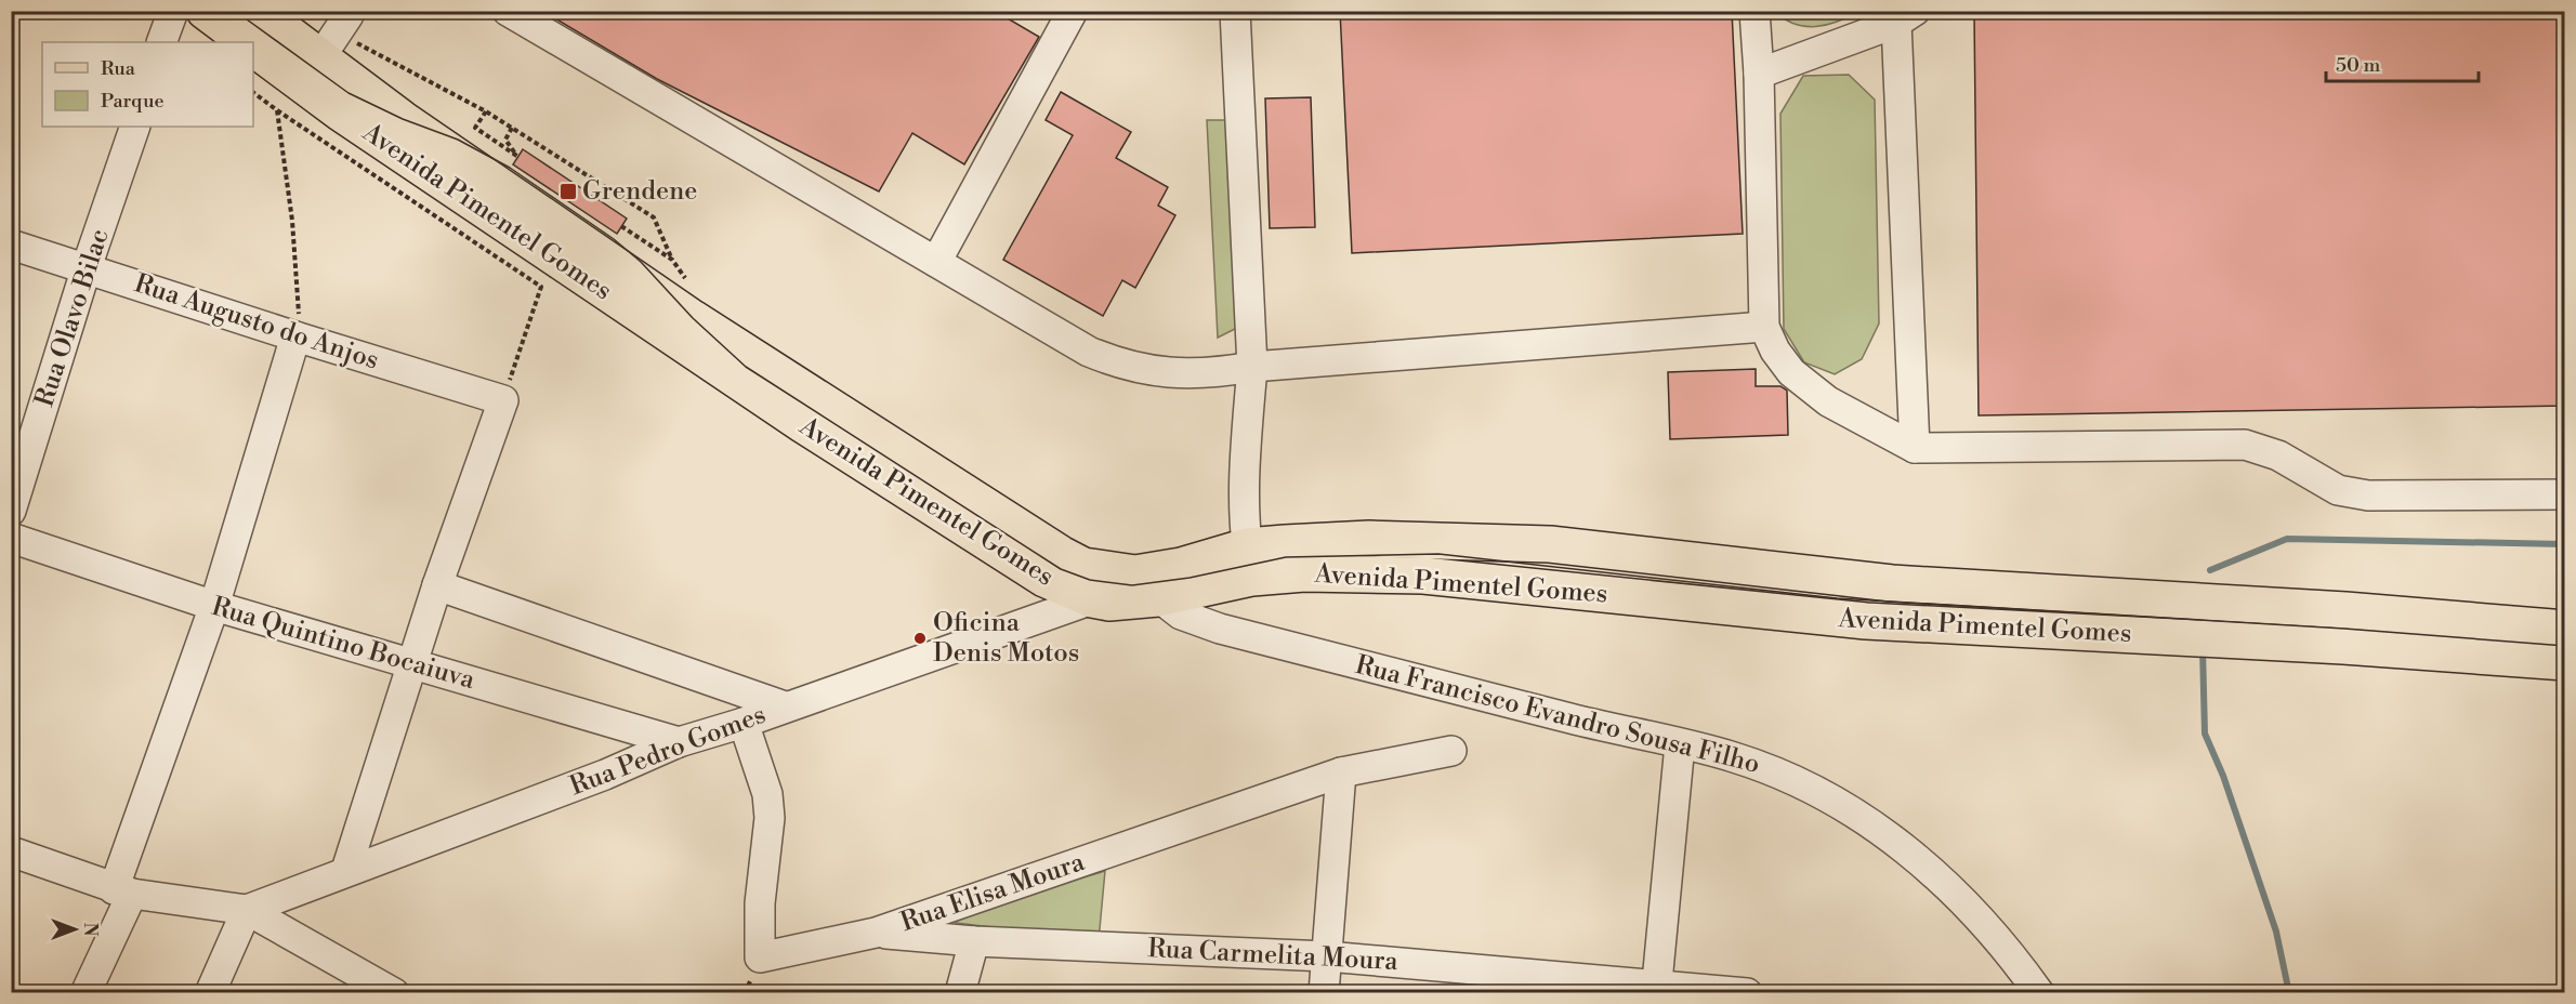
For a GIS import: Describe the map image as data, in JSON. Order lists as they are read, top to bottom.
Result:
{
  "streets": {
    "main road": ["Avenida Pimentel Gomes"],
    "street": [
      "Rua Olavo Bilac",
      "Rua Augusto do Anjos",
      "Rua Quintino Bocaiuva",
      "Rua Francisco Evandro Sousa Filho",
      "Rua Pedro Gomes",
      "Rua Elisa Moura",
      "Rua Carmelita Moura"
    ]
  },
  "crossings": [
    ["Avenida Pimentel Gomes", "Rua Francisco Evandro Sousa Filho"],
    ["Avenida Pimentel Gomes", "Rua Pedro Gomes"],
    ["Rua Olavo Bilac", "Rua Augusto do Anjos"],
    ["Rua Quintino Bocaiuva", "Rua Pedro Gomes"],
    ["Rua Pedro Gomes", "Rua Elisa Moura"],
    ["Rua Elisa Moura", "Rua Carmelita Moura"]
  ],
  "places": {
    "transit": ["Grendene"],
    "other": ["Oficina Denis Motos"]
  },
  "legend": ["Rua", "Parque"],
  "scale_bar": "50 m",
  "north": "right"
}
